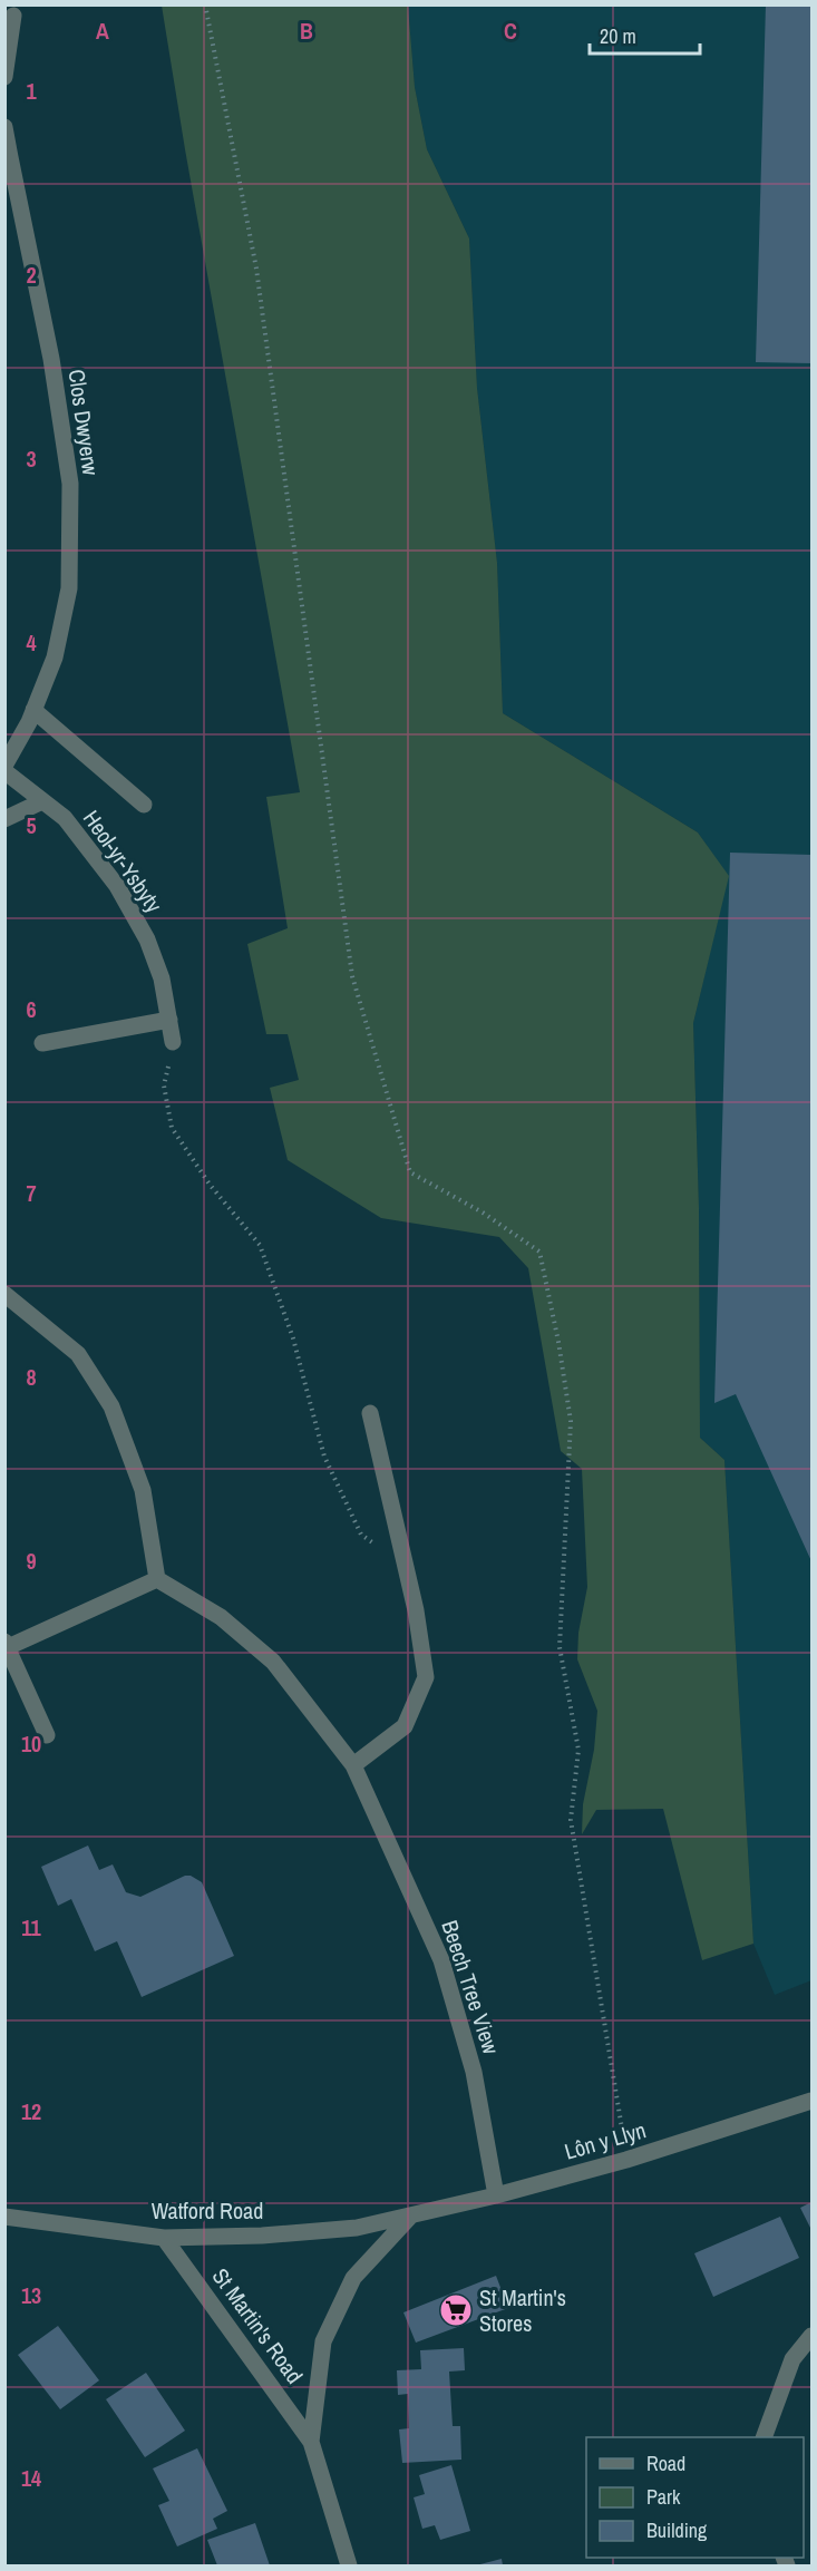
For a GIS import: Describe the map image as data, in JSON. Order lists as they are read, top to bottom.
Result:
{
  "streets": {
    "street": [
      "Clos Dwyerw",
      "Heol-yr-Ysbyty",
      "Beech Tree View",
      "Lôn y Llyn",
      "Watford Road",
      "St Martin's Road"
    ]
  },
  "crossings": [
    ["Beech Tree View", "Lôn y Llyn"],
    ["Lôn y Llyn", "Watford Road"],
    ["Lôn y Llyn", "St Martin's Road"],
    ["Watford Road", "St Martin's Road"]
  ],
  "places": {
    "supermarket": ["St Martin's Stores"]
  },
  "legend": ["Road", "Park", "Building"],
  "scale_bar": "20 m",
  "grid": {
    "columns": ["A", "B", "C"],
    "rows": [
      "1",
      "2",
      "3",
      "4",
      "5",
      "6",
      "7",
      "8",
      "9",
      "10",
      "11",
      "12",
      "13",
      "14"
    ]
  }
}
